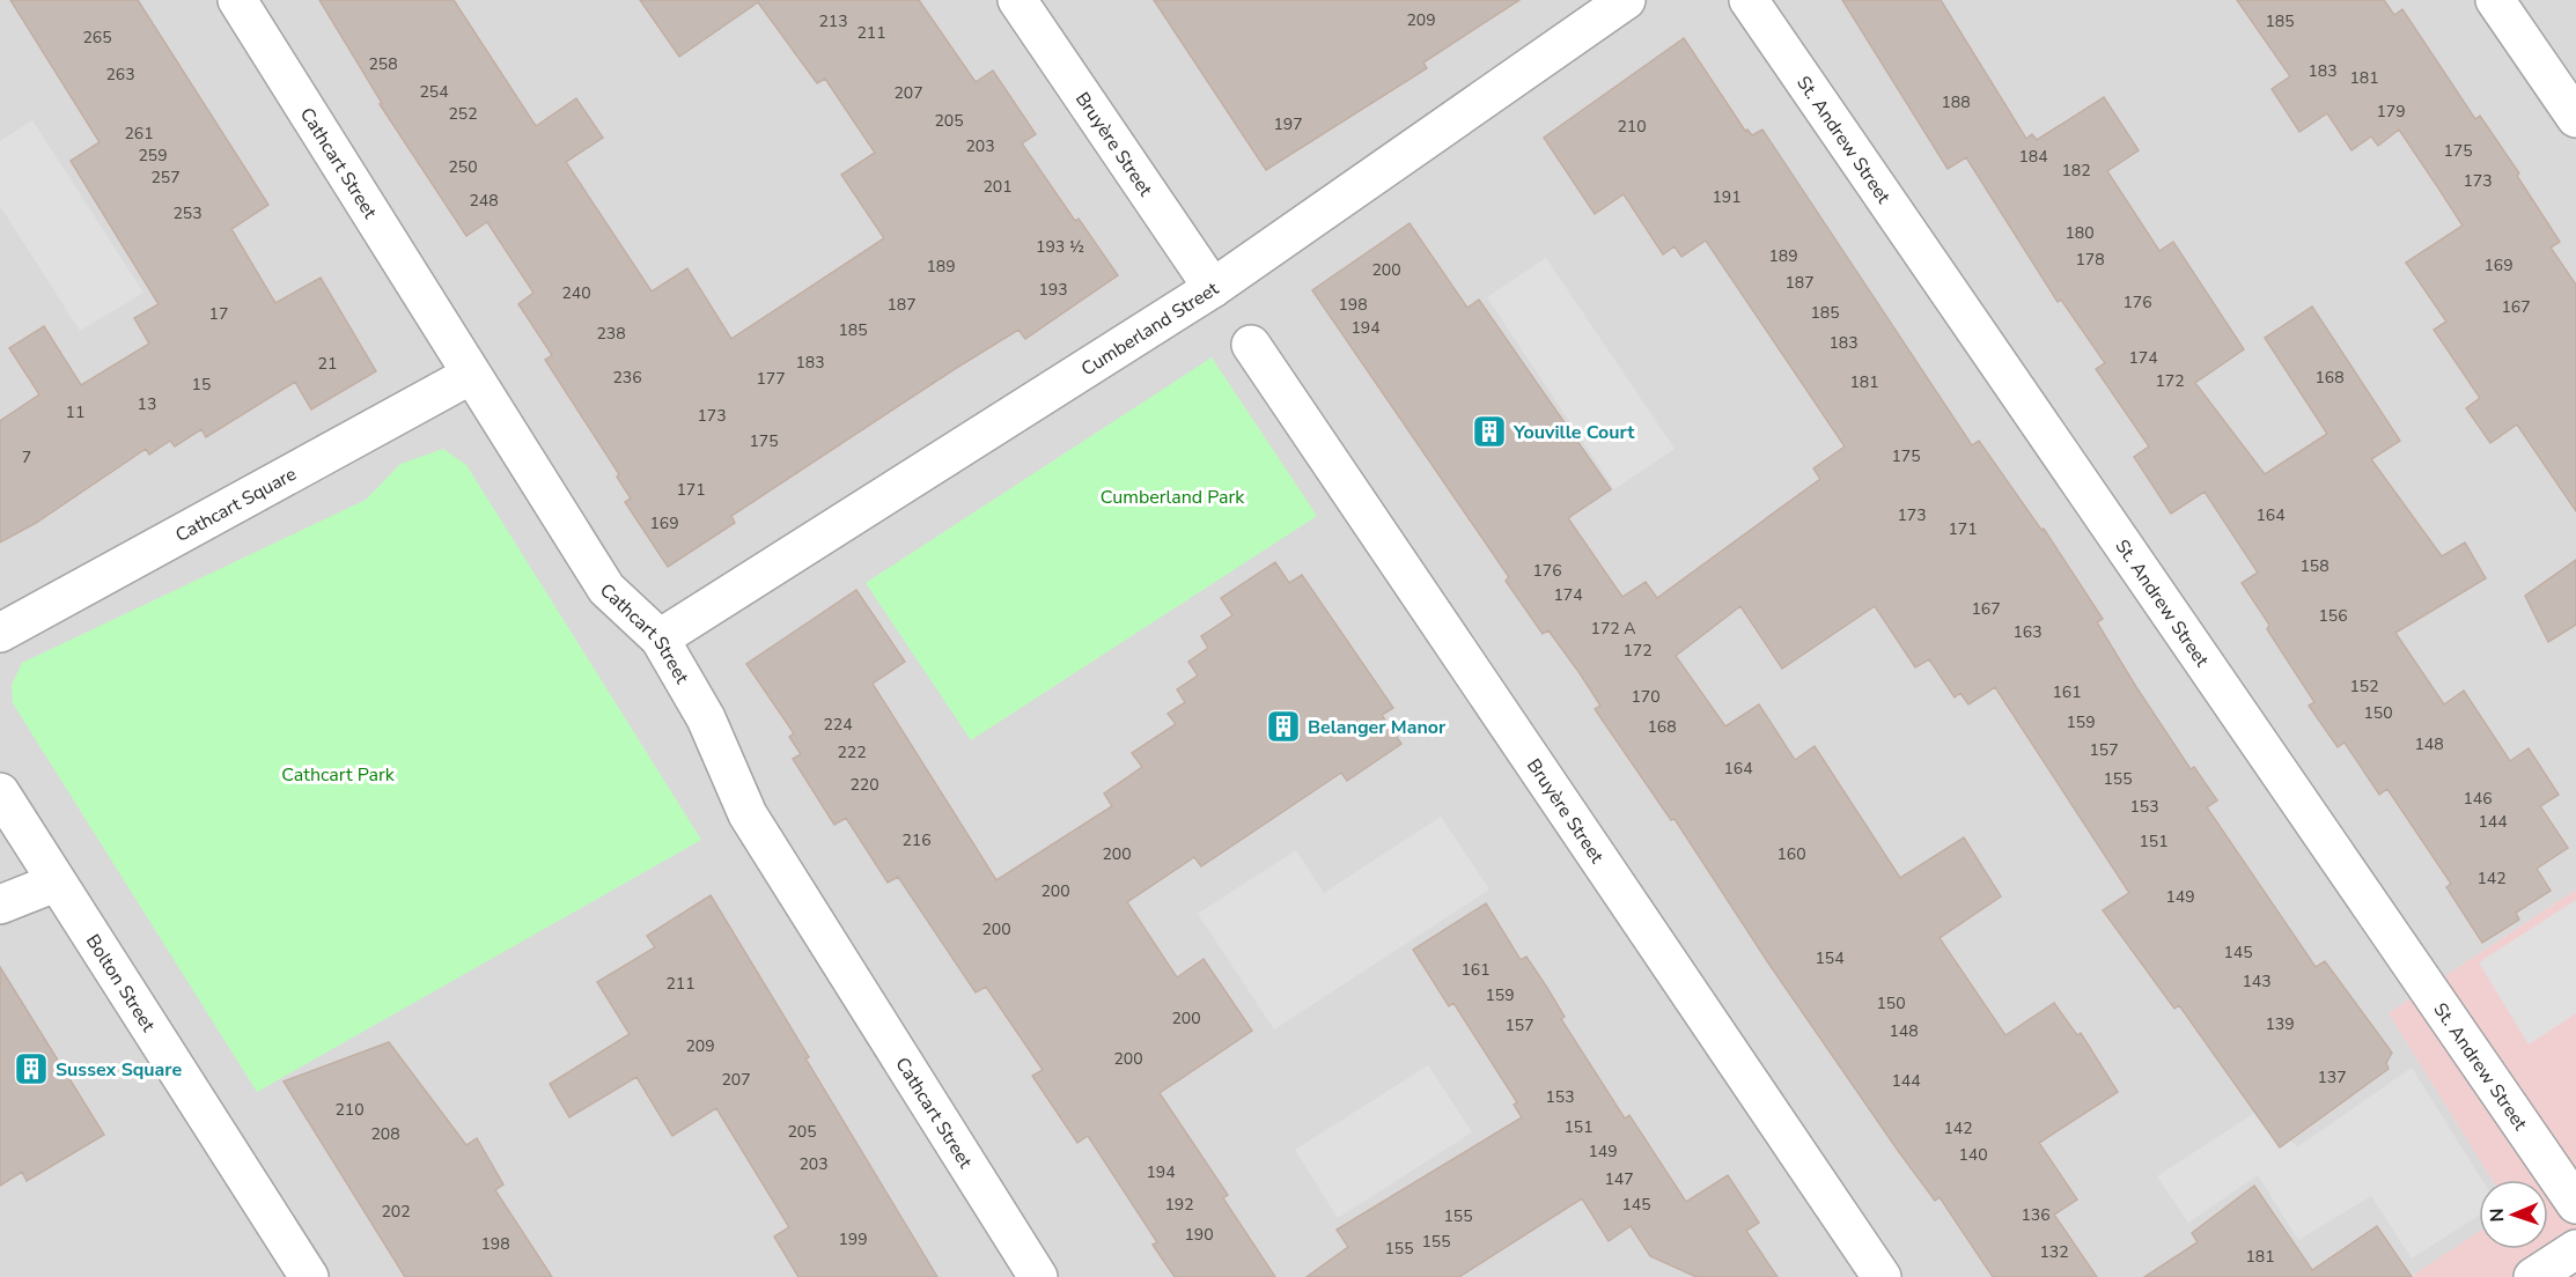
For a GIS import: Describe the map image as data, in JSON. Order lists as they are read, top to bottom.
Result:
{
  "streets": {
    "street": [
      "St. Andrew Street",
      "Bruyère Street",
      "Cathcart Street",
      "Cumberland Street",
      "Cathcart Square",
      "Bolton Street"
    ]
  },
  "crossings": [
    ["Bruyère Street", "Cumberland Street"],
    ["Cathcart Street", "Cumberland Street"],
    ["Cathcart Street", "Cathcart Square"]
  ],
  "parks": ["Cumberland Park", "Cathcart Park"],
  "places": {
    "building": ["Youville Court", "Belanger Manor", "Sussex Square"]
  },
  "house_numbers": [
    "209",
    "213",
    "185",
    "211",
    "265",
    "258",
    "183",
    "263",
    "181",
    "254",
    "207",
    "188",
    "179",
    "252",
    "205",
    "197",
    "210",
    "261",
    "203",
    "175",
    "259",
    "184",
    "250",
    "182",
    "257",
    "173",
    "201",
    "191",
    "248",
    "253",
    "180",
    "193 ½",
    "189",
    "178",
    "169",
    "189",
    "200",
    "187",
    "193",
    "240",
    "176",
    "187",
    "198",
    "167",
    "185",
    "17",
    "194",
    "185",
    "238",
    "183",
    "174",
    "183",
    "21",
    "236",
    "168",
    "177",
    "172",
    "181",
    "15",
    "13",
    "11",
    "173",
    "175",
    "175",
    "7",
    "171",
    "173",
    "164",
    "169",
    "171",
    "158",
    "176",
    "174",
    "167",
    "156",
    "172 A",
    "163",
    "172",
    "152",
    "161",
    "170",
    "150",
    "159",
    "224",
    "168",
    "148",
    "157",
    "222",
    "164",
    "155",
    "220",
    "146",
    "153",
    "144",
    "216",
    "151",
    "200",
    "160",
    "142",
    "200",
    "149",
    "200",
    "145",
    "154",
    "161",
    "143",
    "211",
    "159",
    "150",
    "200",
    "139",
    "157",
    "148",
    "209",
    "200",
    "137",
    "207",
    "144",
    "153",
    "210",
    "151",
    "142",
    "205",
    "208",
    "149",
    "140",
    "203",
    "194",
    "147",
    "192",
    "145",
    "202",
    "136",
    "155",
    "190",
    "199",
    "155",
    "198",
    "155",
    "132",
    "181"
  ],
  "north": "left"
}
